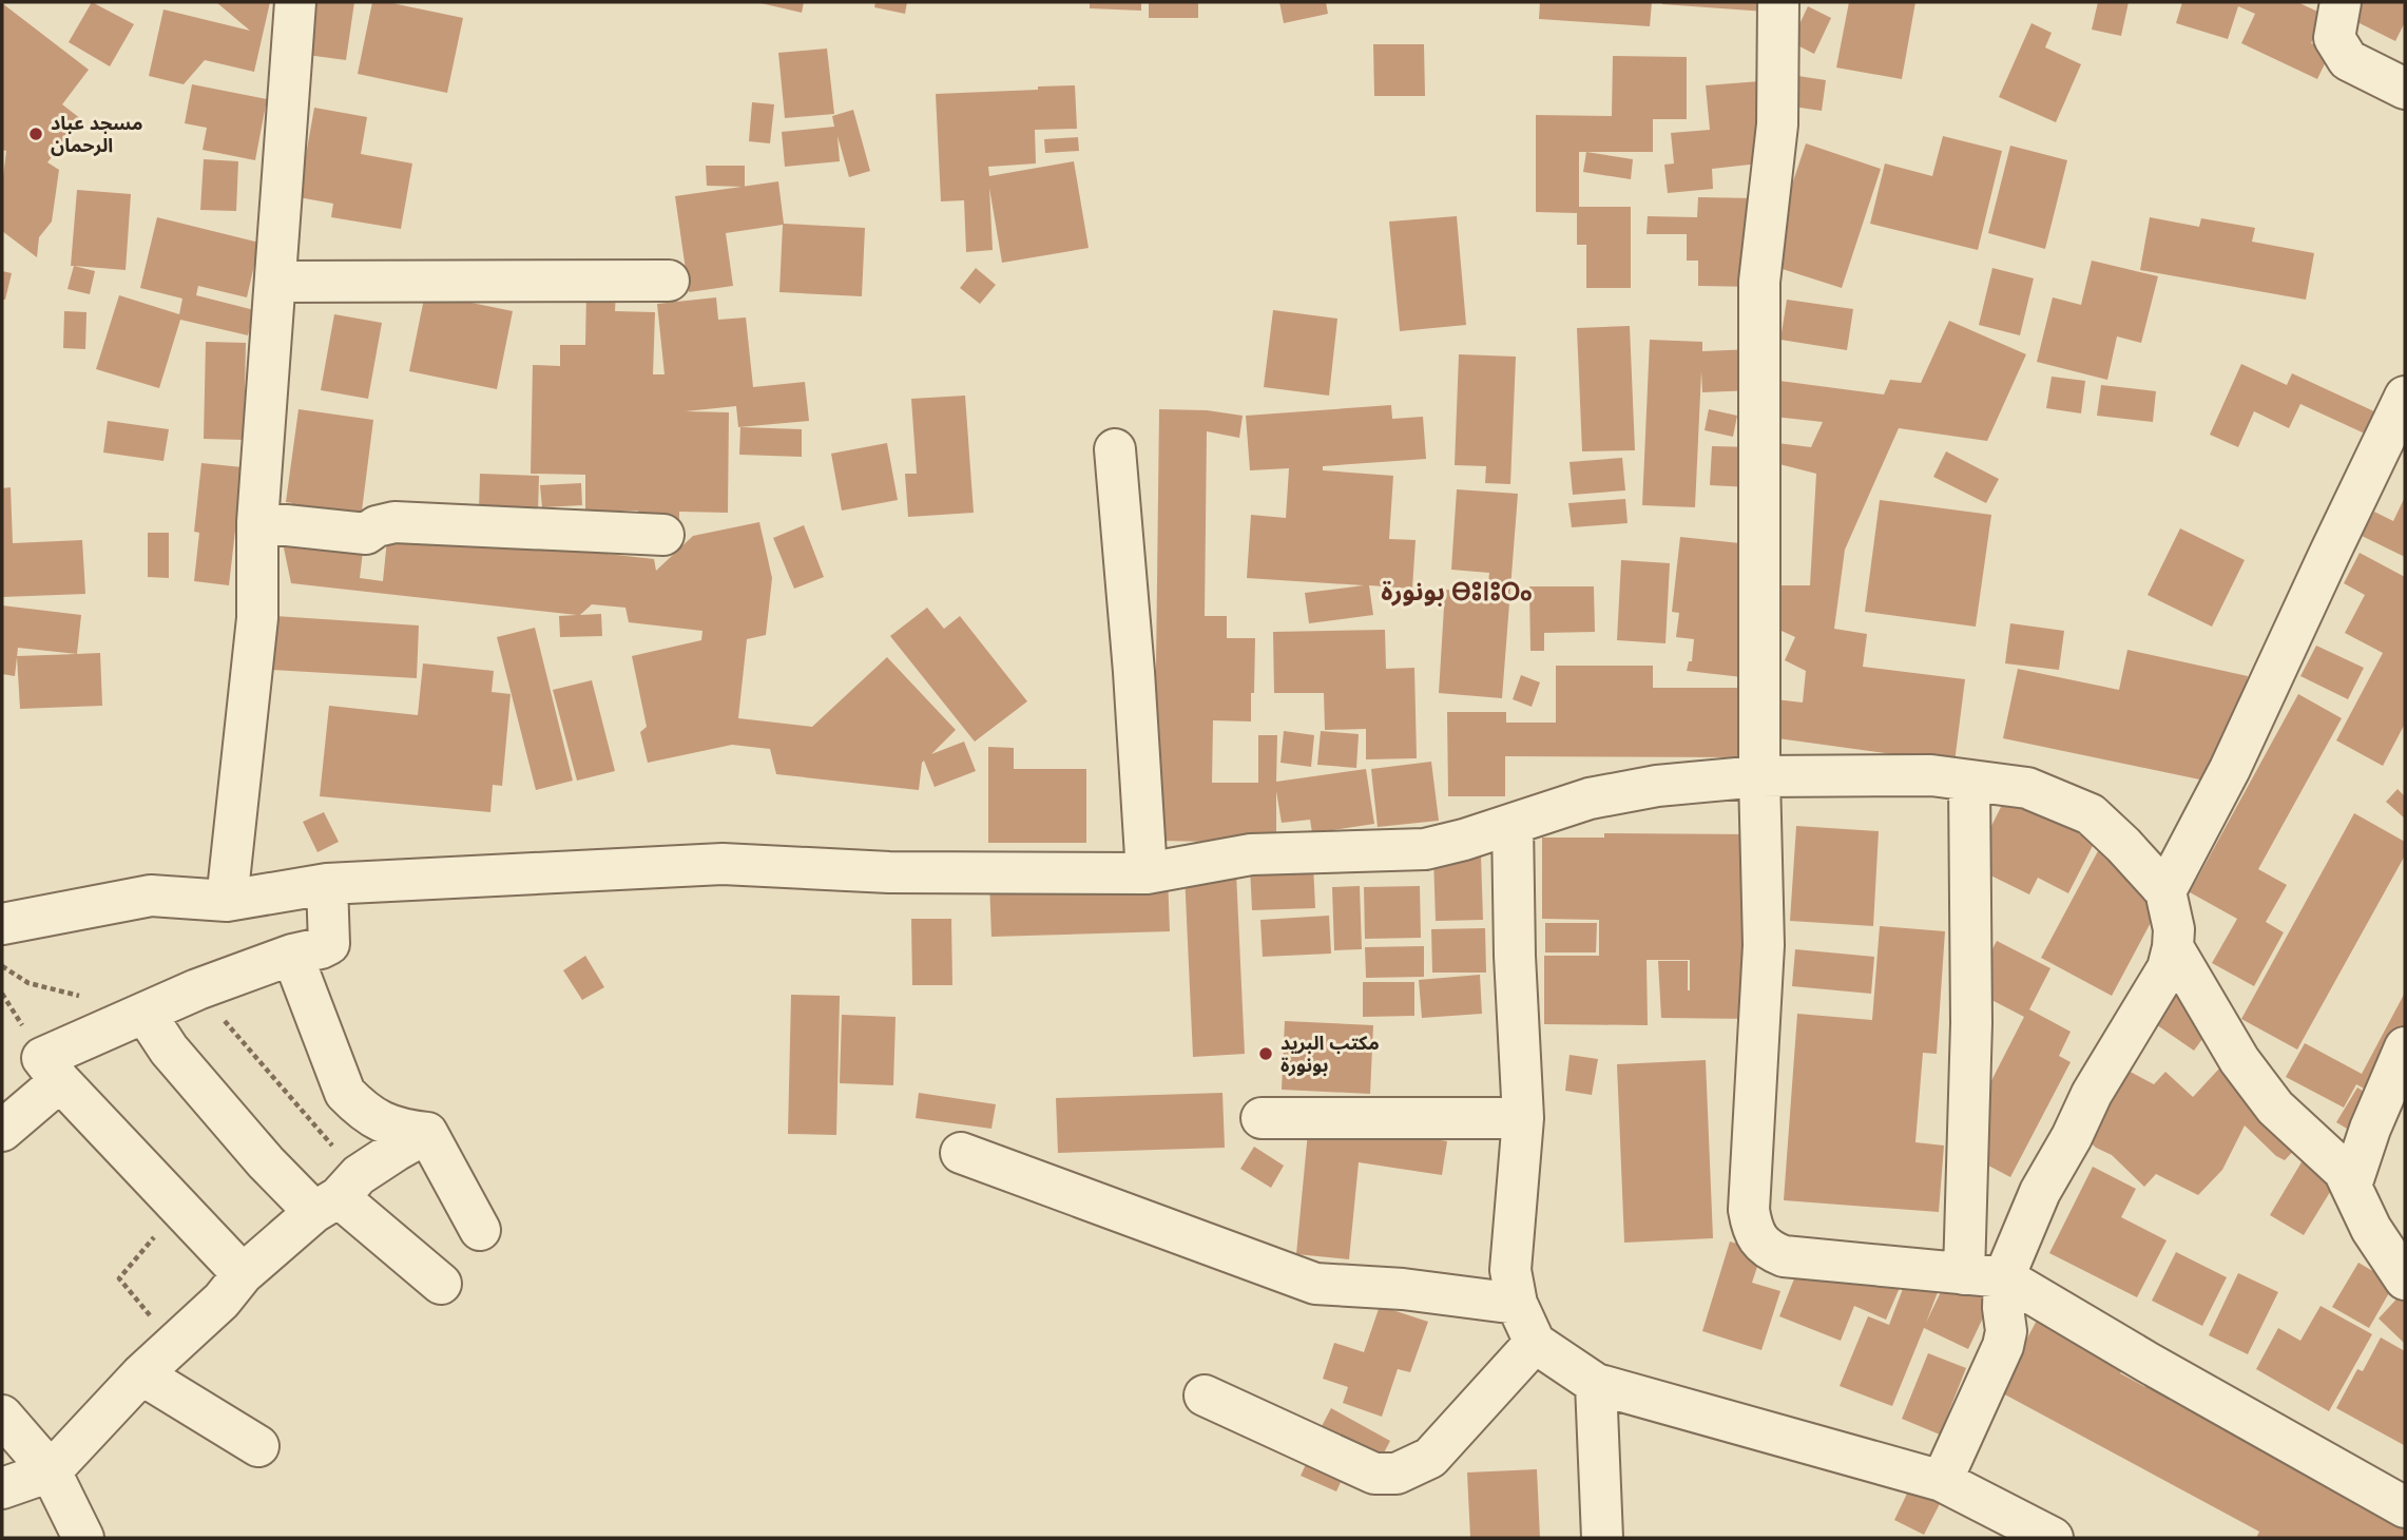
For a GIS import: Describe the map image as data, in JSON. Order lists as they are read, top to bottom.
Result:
{
  "districts": ["بونورة ⴱⵓⵏⵓⵔⴰ"],
  "places": ["مسجد عباد الرحمان", "مكتب البريد بونورة"]
}
